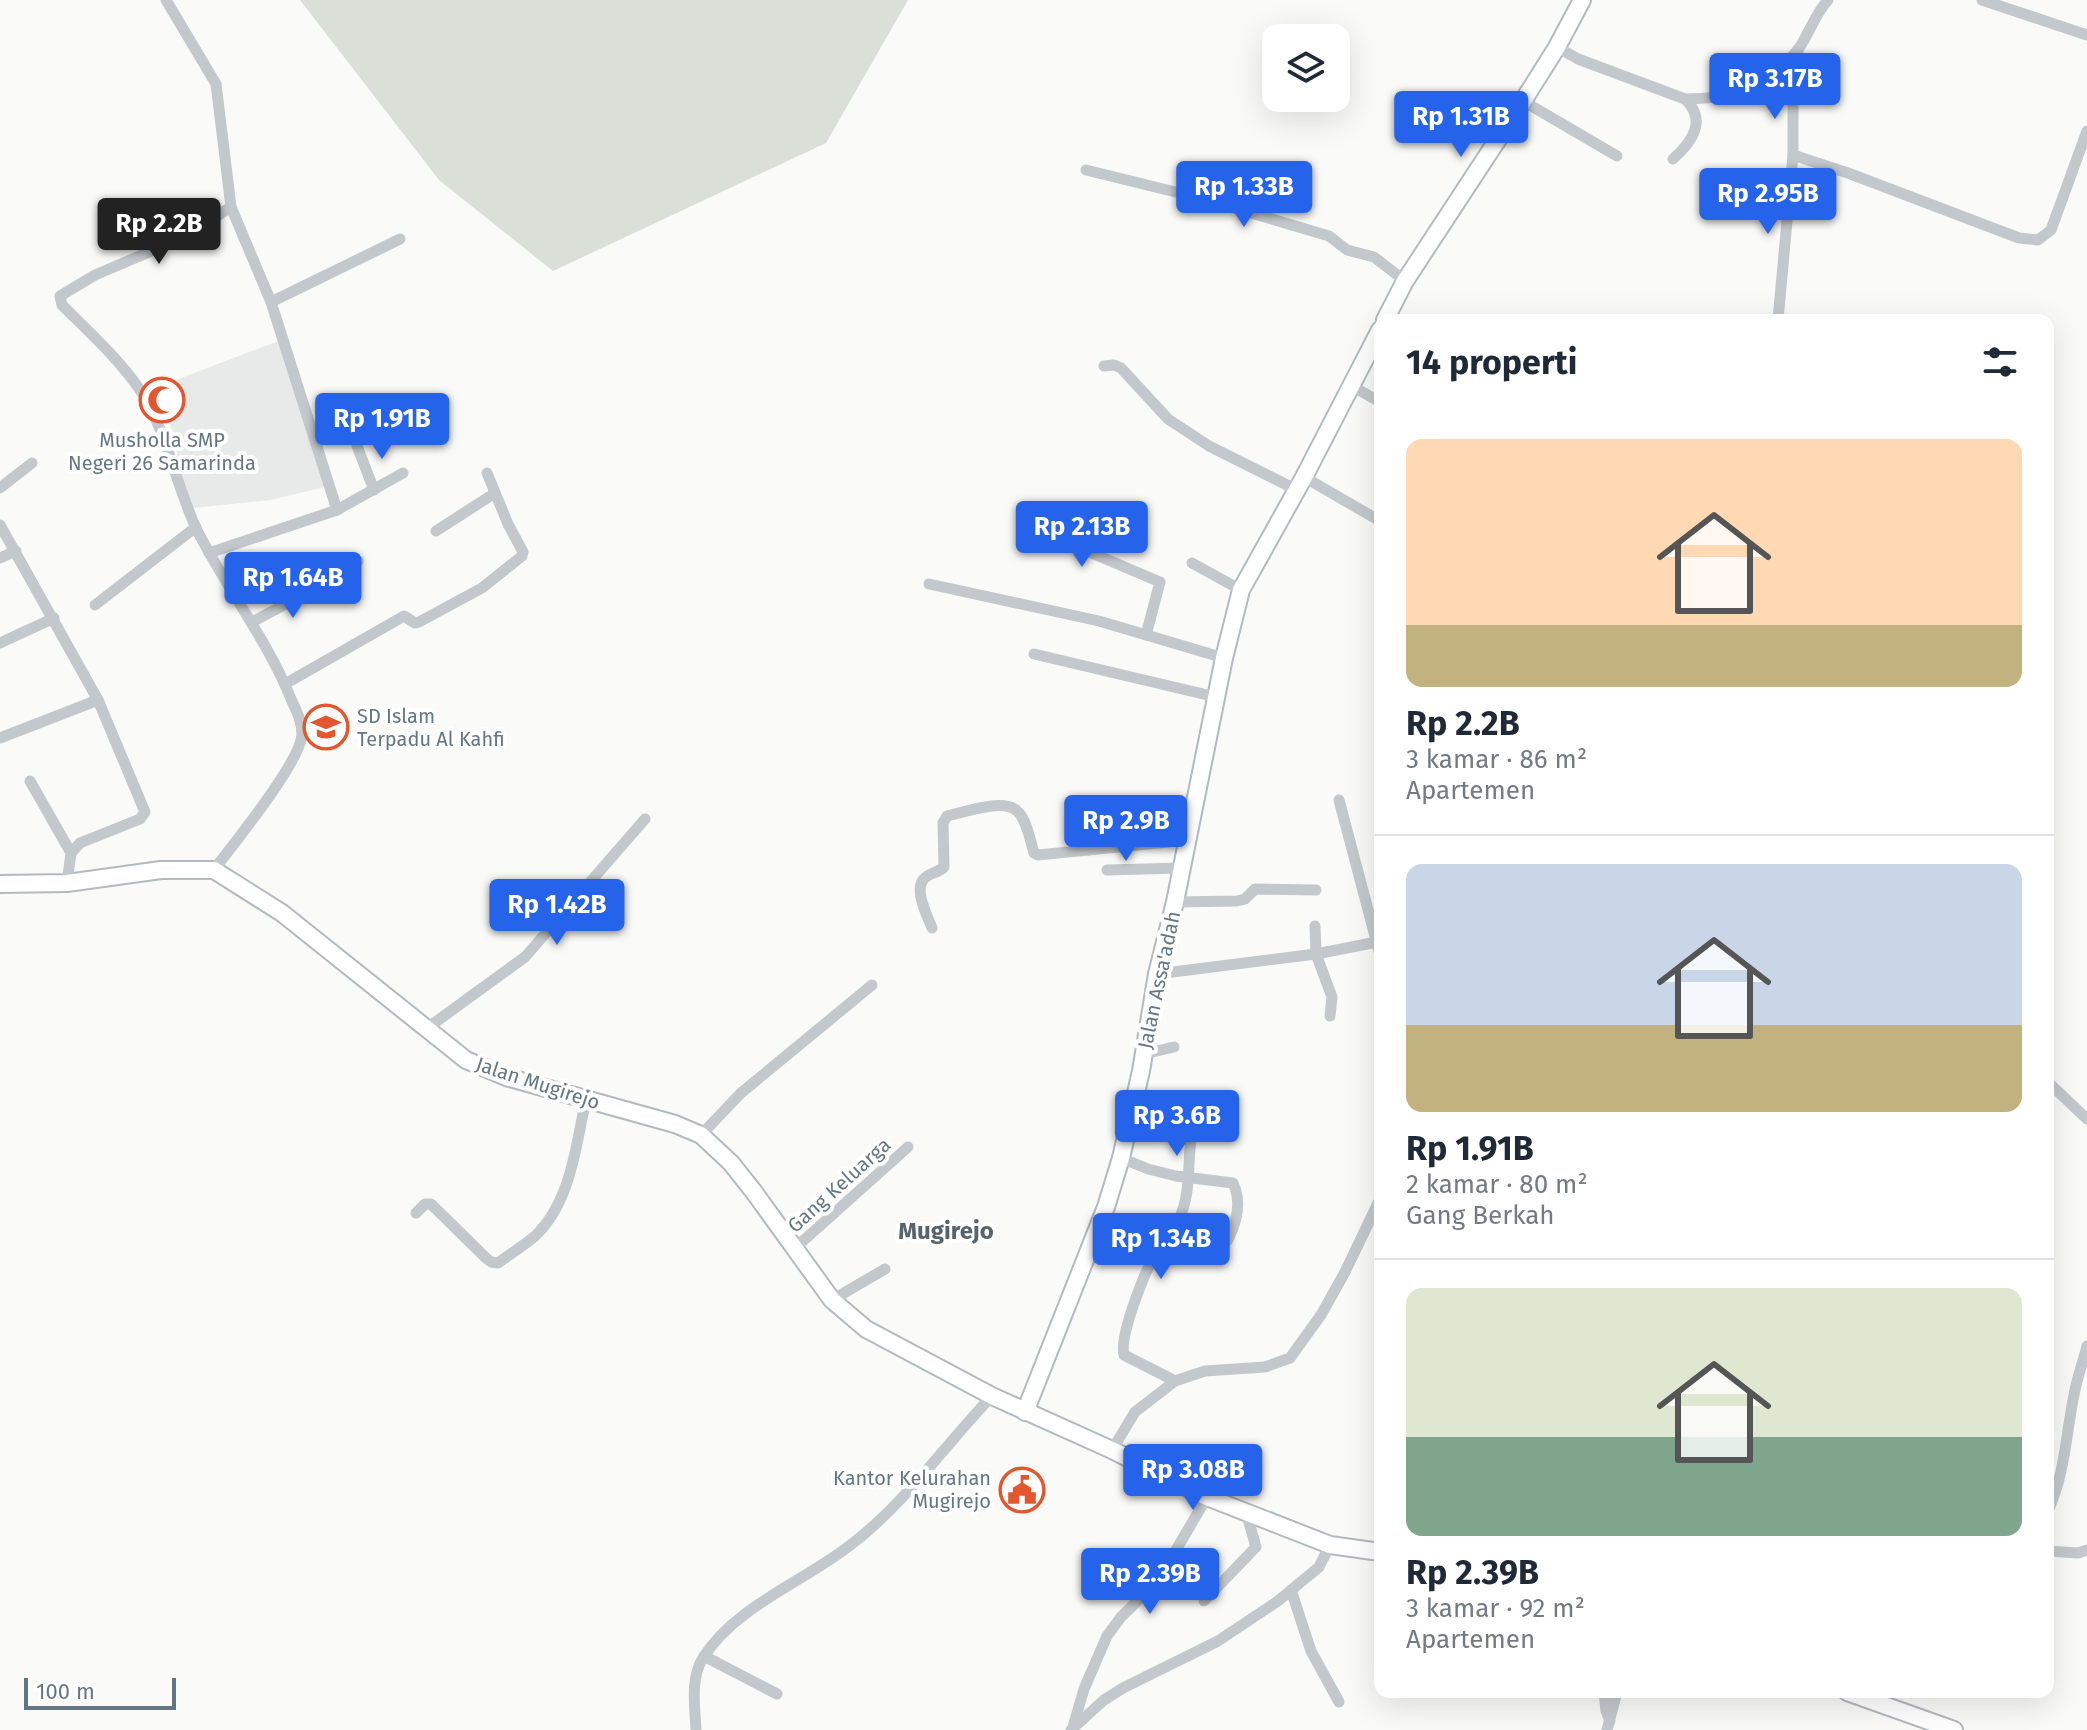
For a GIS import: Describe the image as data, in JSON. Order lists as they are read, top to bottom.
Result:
{
  "streets": {
    "street": ["Jalan Assa'adah", "Jalan Mugirejo", "Gang Keluarga"]
  },
  "crossings": [
    ["Jalan Assa'adah", "Jalan Mugirejo"],
    ["Jalan Mugirejo", "Gang Keluarga"]
  ],
  "districts": ["Mugirejo"],
  "places": {
    "mosque": ["Musholla SMP Negeri 26 Samarinda"],
    "school or university": ["SD Islam Terpadu Al Kahfi"],
    "public building": ["Kantor Kelurahan Mugirejo"]
  },
  "scale_bar": "100 m",
  "page": {
    "price": [
      "Rp 3.17B",
      "Rp 1.31B",
      "Rp 1.33B",
      "Rp 2.95B",
      "Rp 2.2B",
      "Rp 1.91B",
      "Rp 2.13B",
      "Rp 1.64B",
      "Rp 2.9B",
      "Rp 1.42B",
      "Rp 3.6B",
      "Rp 1.34B",
      "Rp 3.08B",
      "Rp 2.39B"
    ],
    "heading": "14 properti",
    "list": [
      {
        "name": "Rp 2.2B",
        "note": "3 kamar · 86 m² · Apartemen"
      },
      {
        "name": "Rp 1.91B",
        "note": "2 kamar · 80 m² · Gang Berkah"
      },
      {
        "name": "Rp 2.39B",
        "note": "3 kamar · 92 m² · Apartemen"
      }
    ],
    "scale": "100 m"
  }
}
